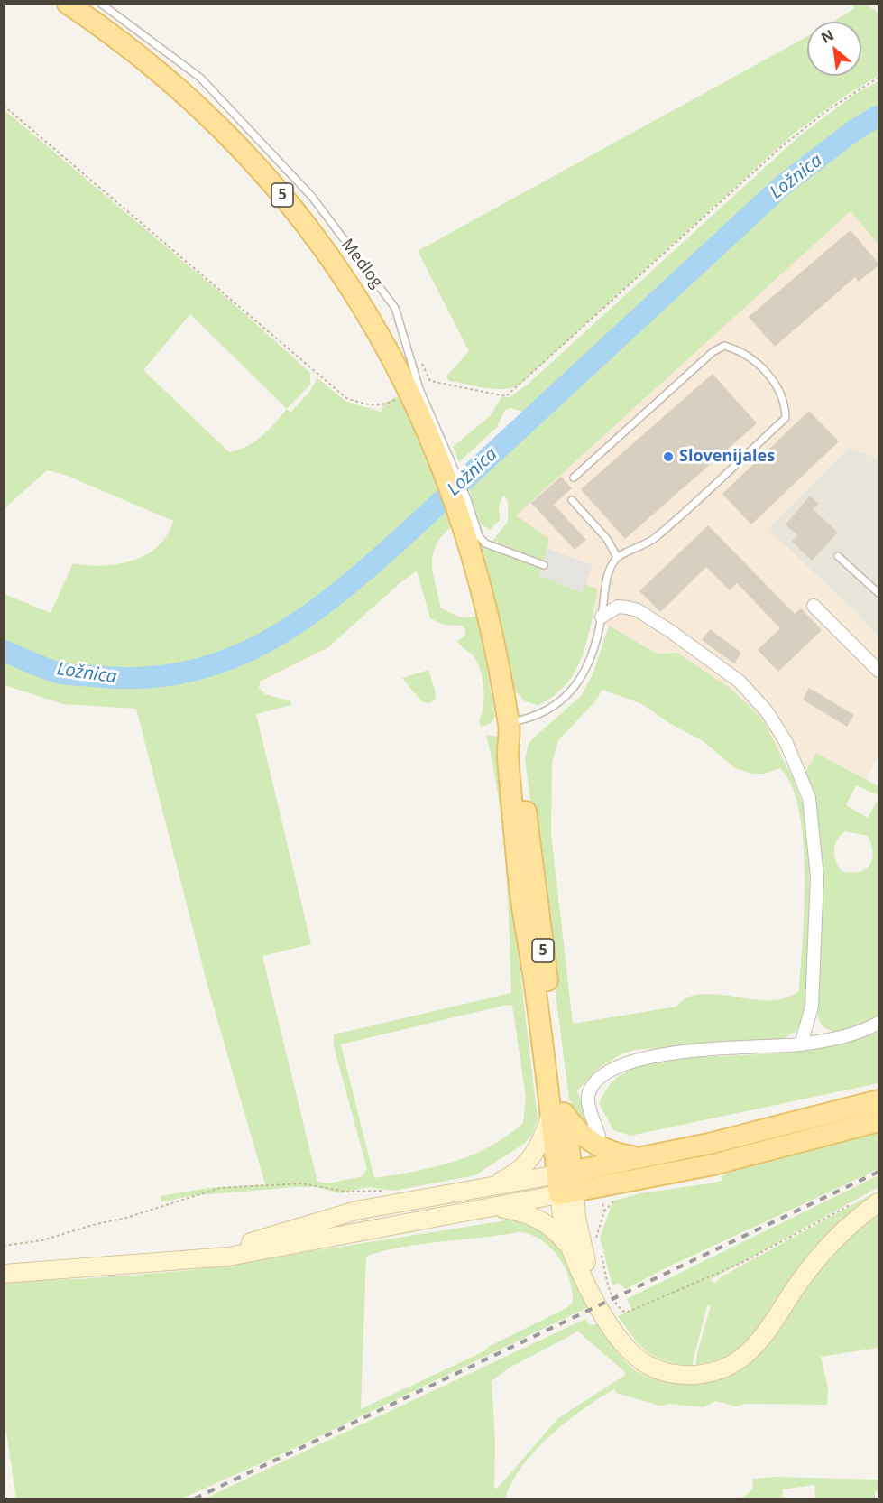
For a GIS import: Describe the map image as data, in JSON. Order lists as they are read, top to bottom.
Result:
{
  "streets": {
    "main road": ["5"],
    "lane": ["Medlog"]
  },
  "water": ["Ložnica"],
  "places": ["Slovenijales"],
  "north": "top left"
}
